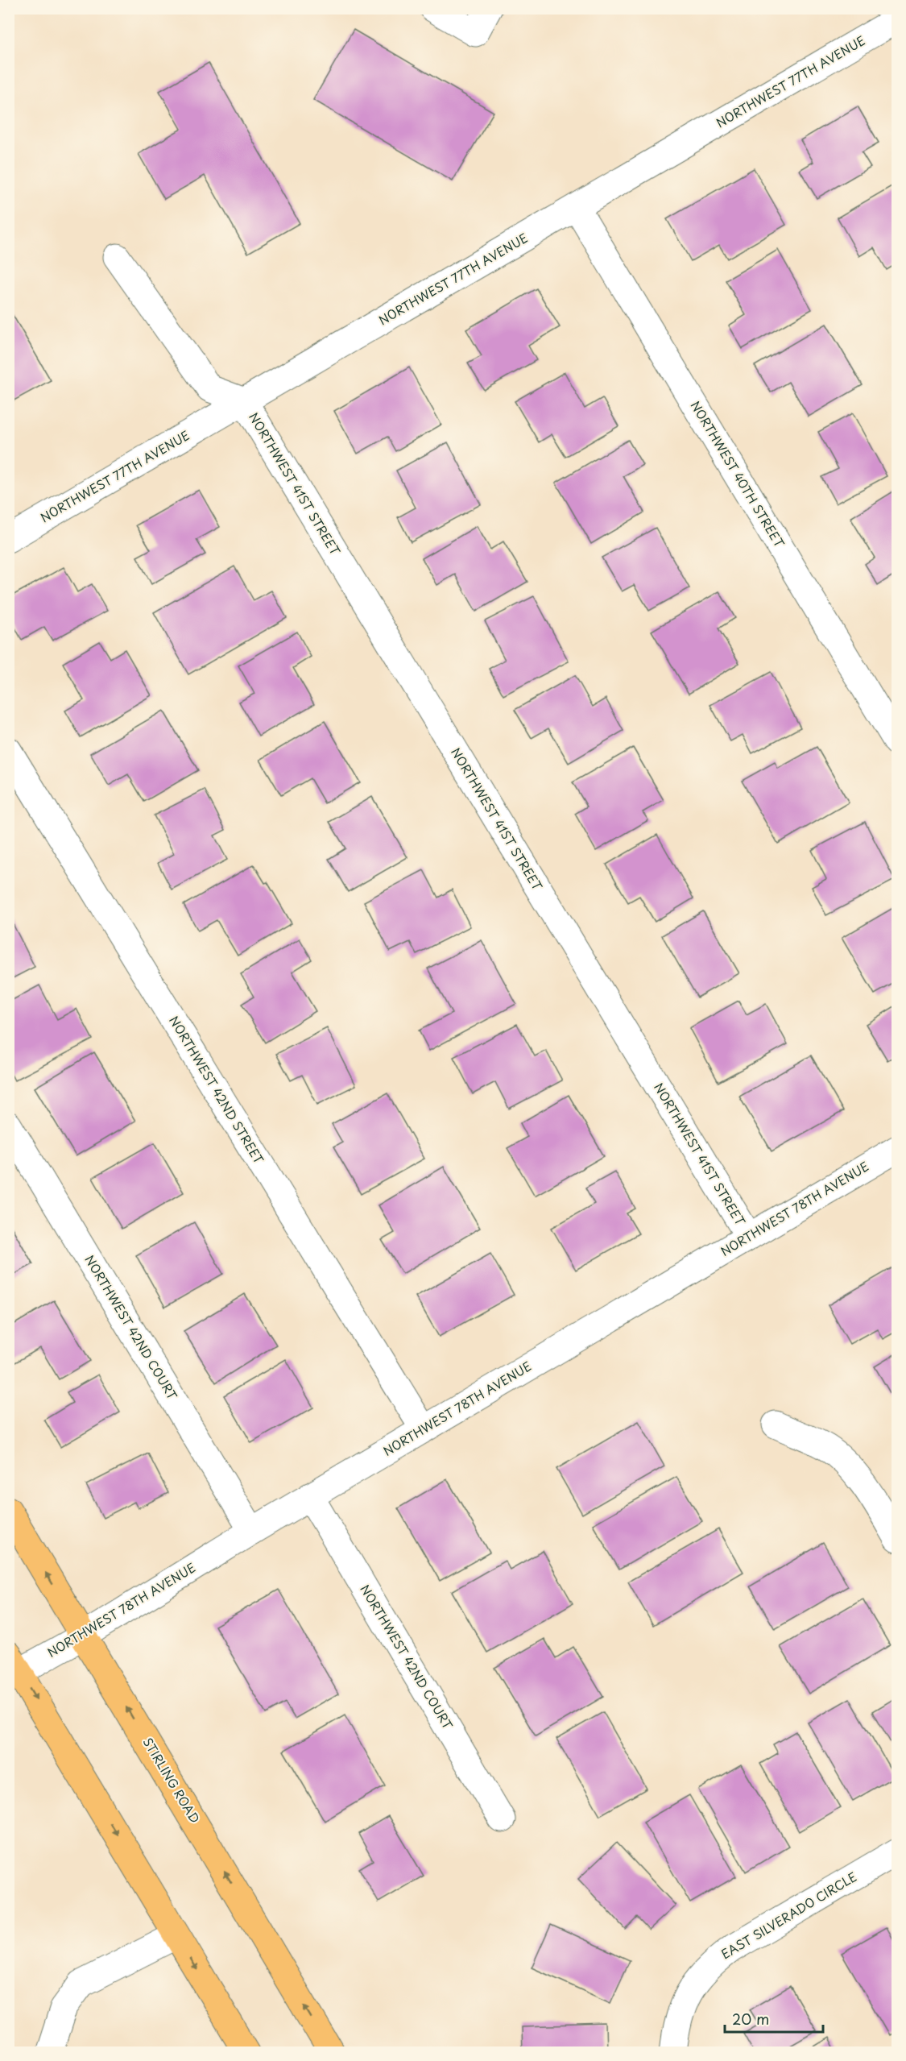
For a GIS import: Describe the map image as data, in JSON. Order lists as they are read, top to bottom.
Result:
{
  "streets": {
    "main road": ["STIRLING ROAD"],
    "street": [
      "NORTHWEST 77TH AVENUE",
      "NORTHWEST 40TH STREET",
      "NORTHWEST 41ST STREET",
      "NORTHWEST 42ND STREET",
      "NORTHWEST 78TH AVENUE",
      "NORTHWEST 42ND COURT",
      "EAST SILVERADO CIRCLE"
    ]
  },
  "crossings": [
    ["NORTHWEST 77TH AVENUE", "NORTHWEST 40TH STREET"],
    ["NORTHWEST 77TH AVENUE", "NORTHWEST 41ST STREET"],
    ["NORTHWEST 41ST STREET", "NORTHWEST 78TH AVENUE"],
    ["NORTHWEST 42ND STREET", "NORTHWEST 78TH AVENUE"],
    ["NORTHWEST 78TH AVENUE", "NORTHWEST 42ND COURT"],
    ["NORTHWEST 78TH AVENUE", "STIRLING ROAD"]
  ],
  "scale_bar": "20 m"
}
